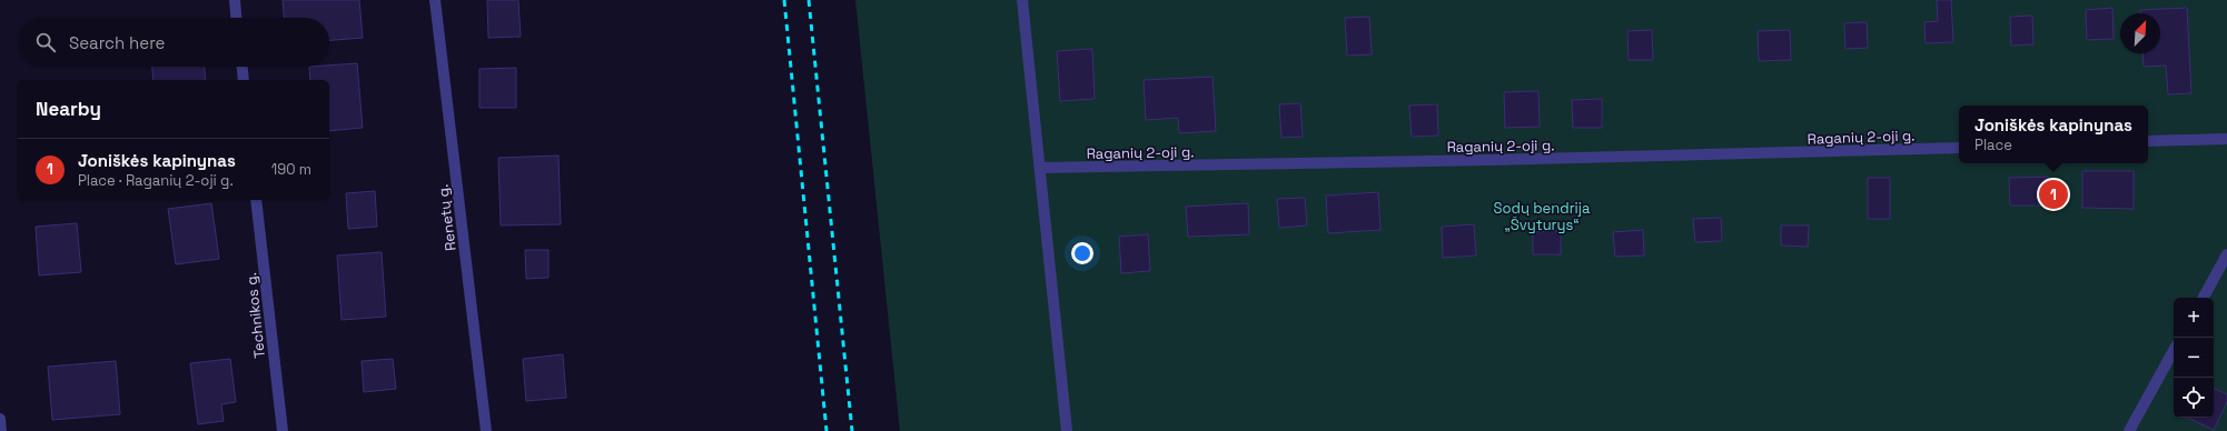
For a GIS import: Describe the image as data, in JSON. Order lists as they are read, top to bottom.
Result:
{
  "streets": {
    "street": ["Raganių 2-oji g.", "Renetų g.", "Technikos g."]
  },
  "parks": ["Sodų bendrija „Švyturys“"],
  "north": "top right",
  "page": {
    "search": "Search here",
    "heading": "Nearby",
    "popup": ["Joniškės kapinynas", "Place"],
    "list": [
      {
        "mark": "1",
        "name": "Joniškės kapinynas",
        "note": "Place · Raganių 2-oji g.",
        "value": "190 m"
      }
    ],
    "pins": "1",
    "map_buttons": ["+", "−"]
  }
}
